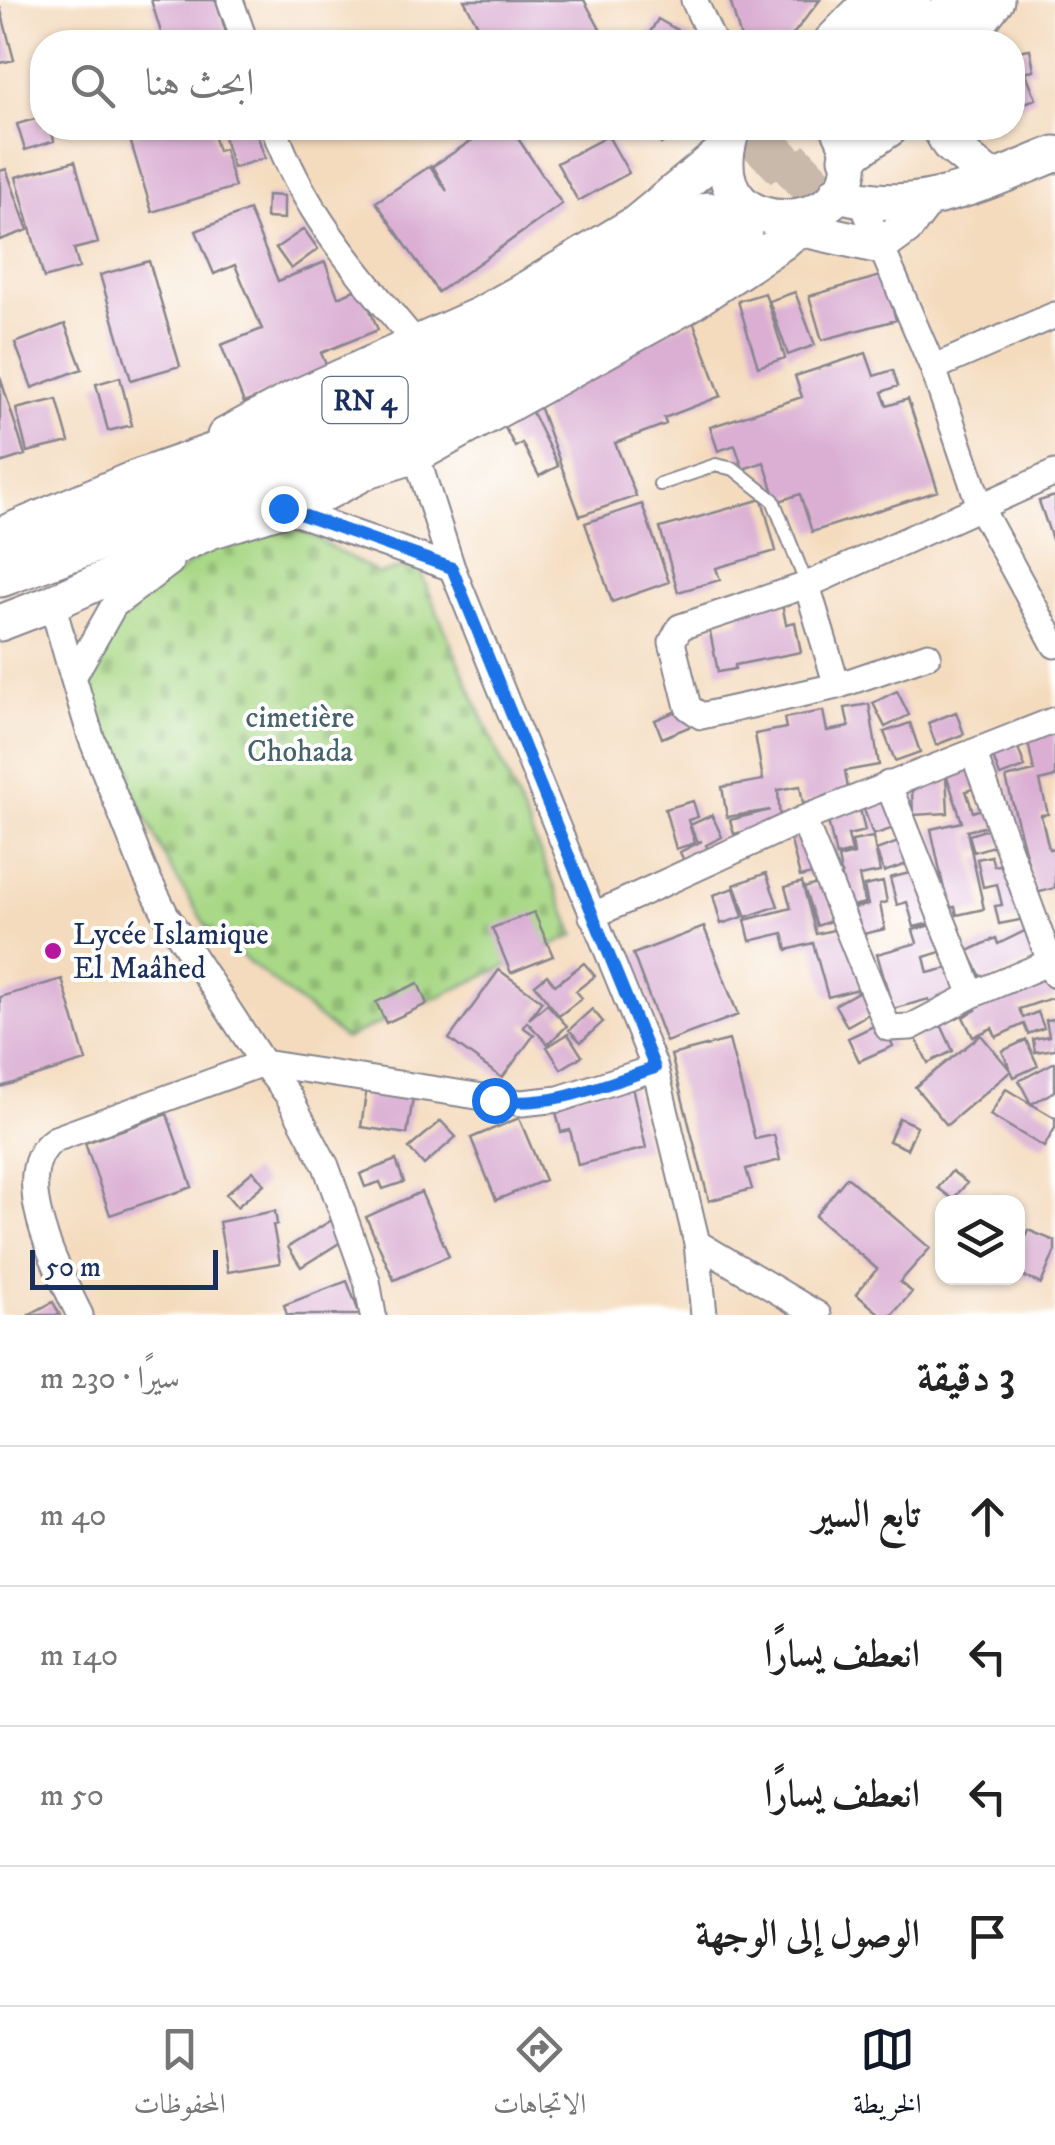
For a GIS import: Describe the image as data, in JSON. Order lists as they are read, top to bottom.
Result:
{
  "streets": {
    "highway": ["RN 4"]
  },
  "parks": ["cimetière Chohada"],
  "places": ["Lycée Islamique El Maâhed"],
  "scale_bar": "50 m",
  "page": {
    "search": "ابحث هنا",
    "scale": "50 m",
    "heading": ["3 دقيقة", "سيرًا · 230 m"],
    "list": [
      ["تابع السير", "40 m"],
      ["انعطف يسارًا", "140 m"],
      ["انعطف يسارًا", "50 m"],
      "الوصول إلى الوجهة"
    ],
    "nav": ["الخريطة", "الاتجاهات", "المحفوظات"]
  }
}
